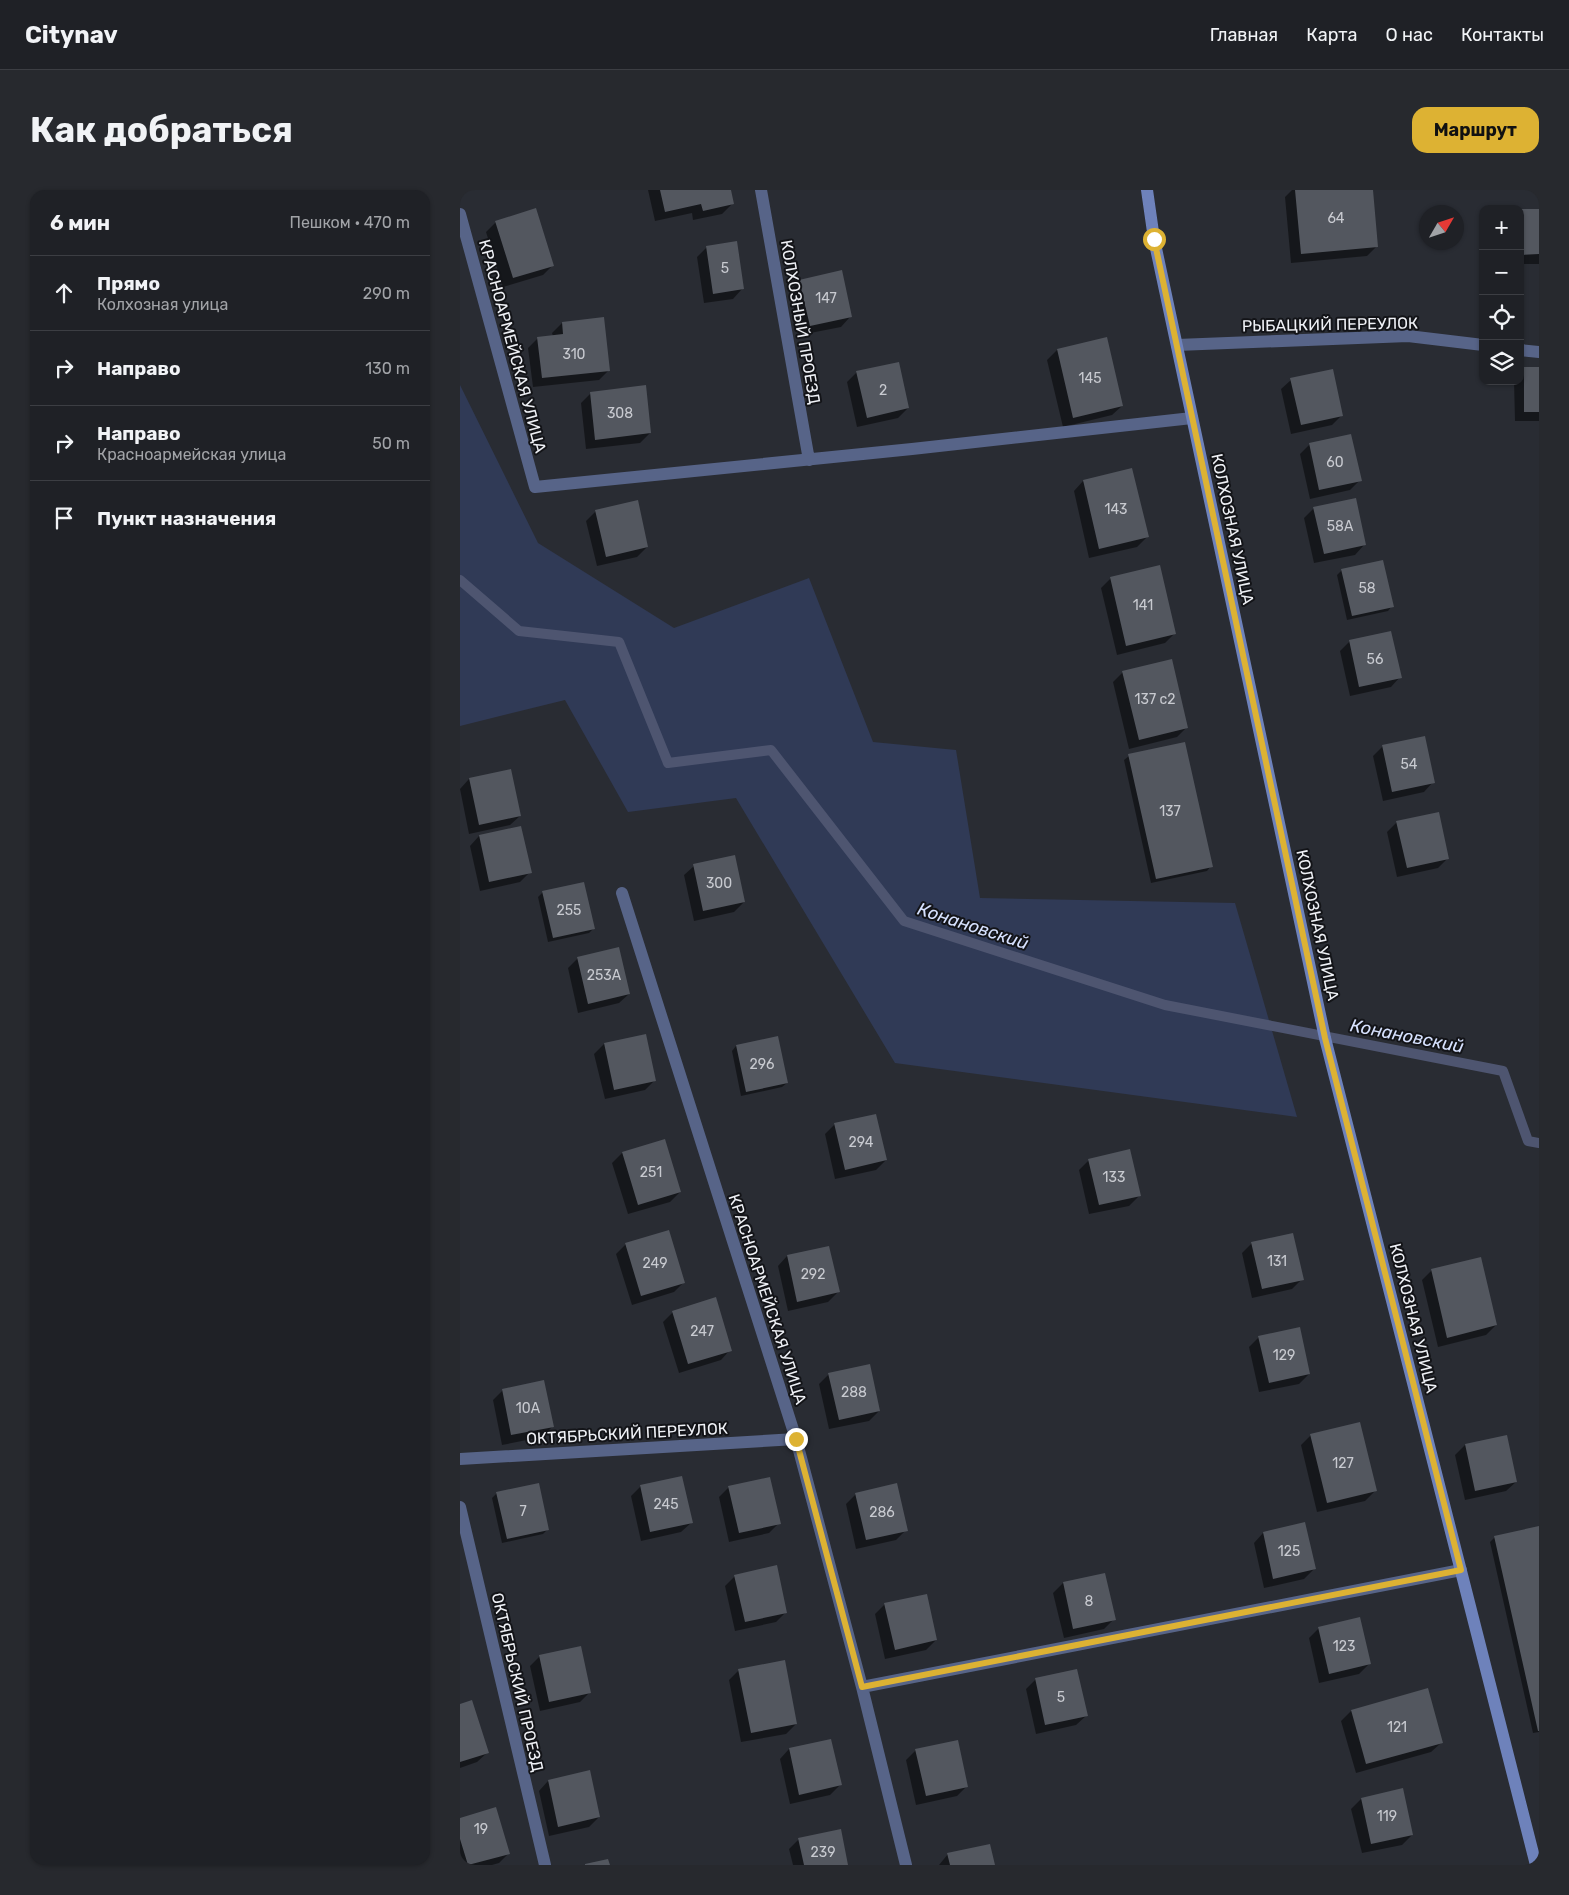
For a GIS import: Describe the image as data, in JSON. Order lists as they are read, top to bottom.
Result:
{
  "streets": {
    "street": [
      "КОЛХОЗНЫЙ ПРОЕЗД",
      "РЫБАЦКИЙ ПЕРЕУЛОК",
      "КРАСНОАРМЕЙСКАЯ УЛИЦА",
      "КОЛХОЗНАЯ УЛИЦА",
      "ОКТЯБРЬСКИЙ ПЕРЕУЛОК",
      "ОКТЯБРЬСКИЙ ПРОЕЗД"
    ]
  },
  "crossings": [
    ["КОЛХОЗНЫЙ ПРОЕЗД", "КРАСНОАРМЕЙСКАЯ УЛИЦА"],
    ["РЫБАЦКИЙ ПЕРЕУЛОК", "КОЛХОЗНАЯ УЛИЦА"],
    ["КРАСНОАРМЕЙСКАЯ УЛИЦА", "ОКТЯБРЬСКИЙ ПЕРЕУЛОК"]
  ],
  "water": ["Конановский"],
  "house_numbers": [
    "64",
    "5",
    "147",
    "310",
    "145",
    "2",
    "308",
    "60",
    "143",
    "58А",
    "58",
    "141",
    "56",
    "137 с2",
    "54",
    "137",
    "300",
    "255",
    "253А",
    "296",
    "294",
    "251",
    "133",
    "131",
    "249",
    "292",
    "247",
    "129",
    "288",
    "10А",
    "127",
    "245",
    "7",
    "286",
    "125",
    "8",
    "123",
    "5",
    "121",
    "119",
    "19",
    "239"
  ],
  "north": "top right",
  "page": {
    "header": "Citynav",
    "nav": [
      "Главная",
      "Карта",
      "О нас",
      "Контакты"
    ],
    "buttons": "Маршрут",
    "title": "Как добраться",
    "heading": ["6 мин", "Пешком · 470 m"],
    "map_buttons": ["+", "−"],
    "list": [
      ["Прямо", "Колхозная улица", "290 m"],
      ["Направо", "130 m"],
      ["Направо", "Красноармейская улица", "50 m"],
      "Пункт назначения"
    ]
  }
}
